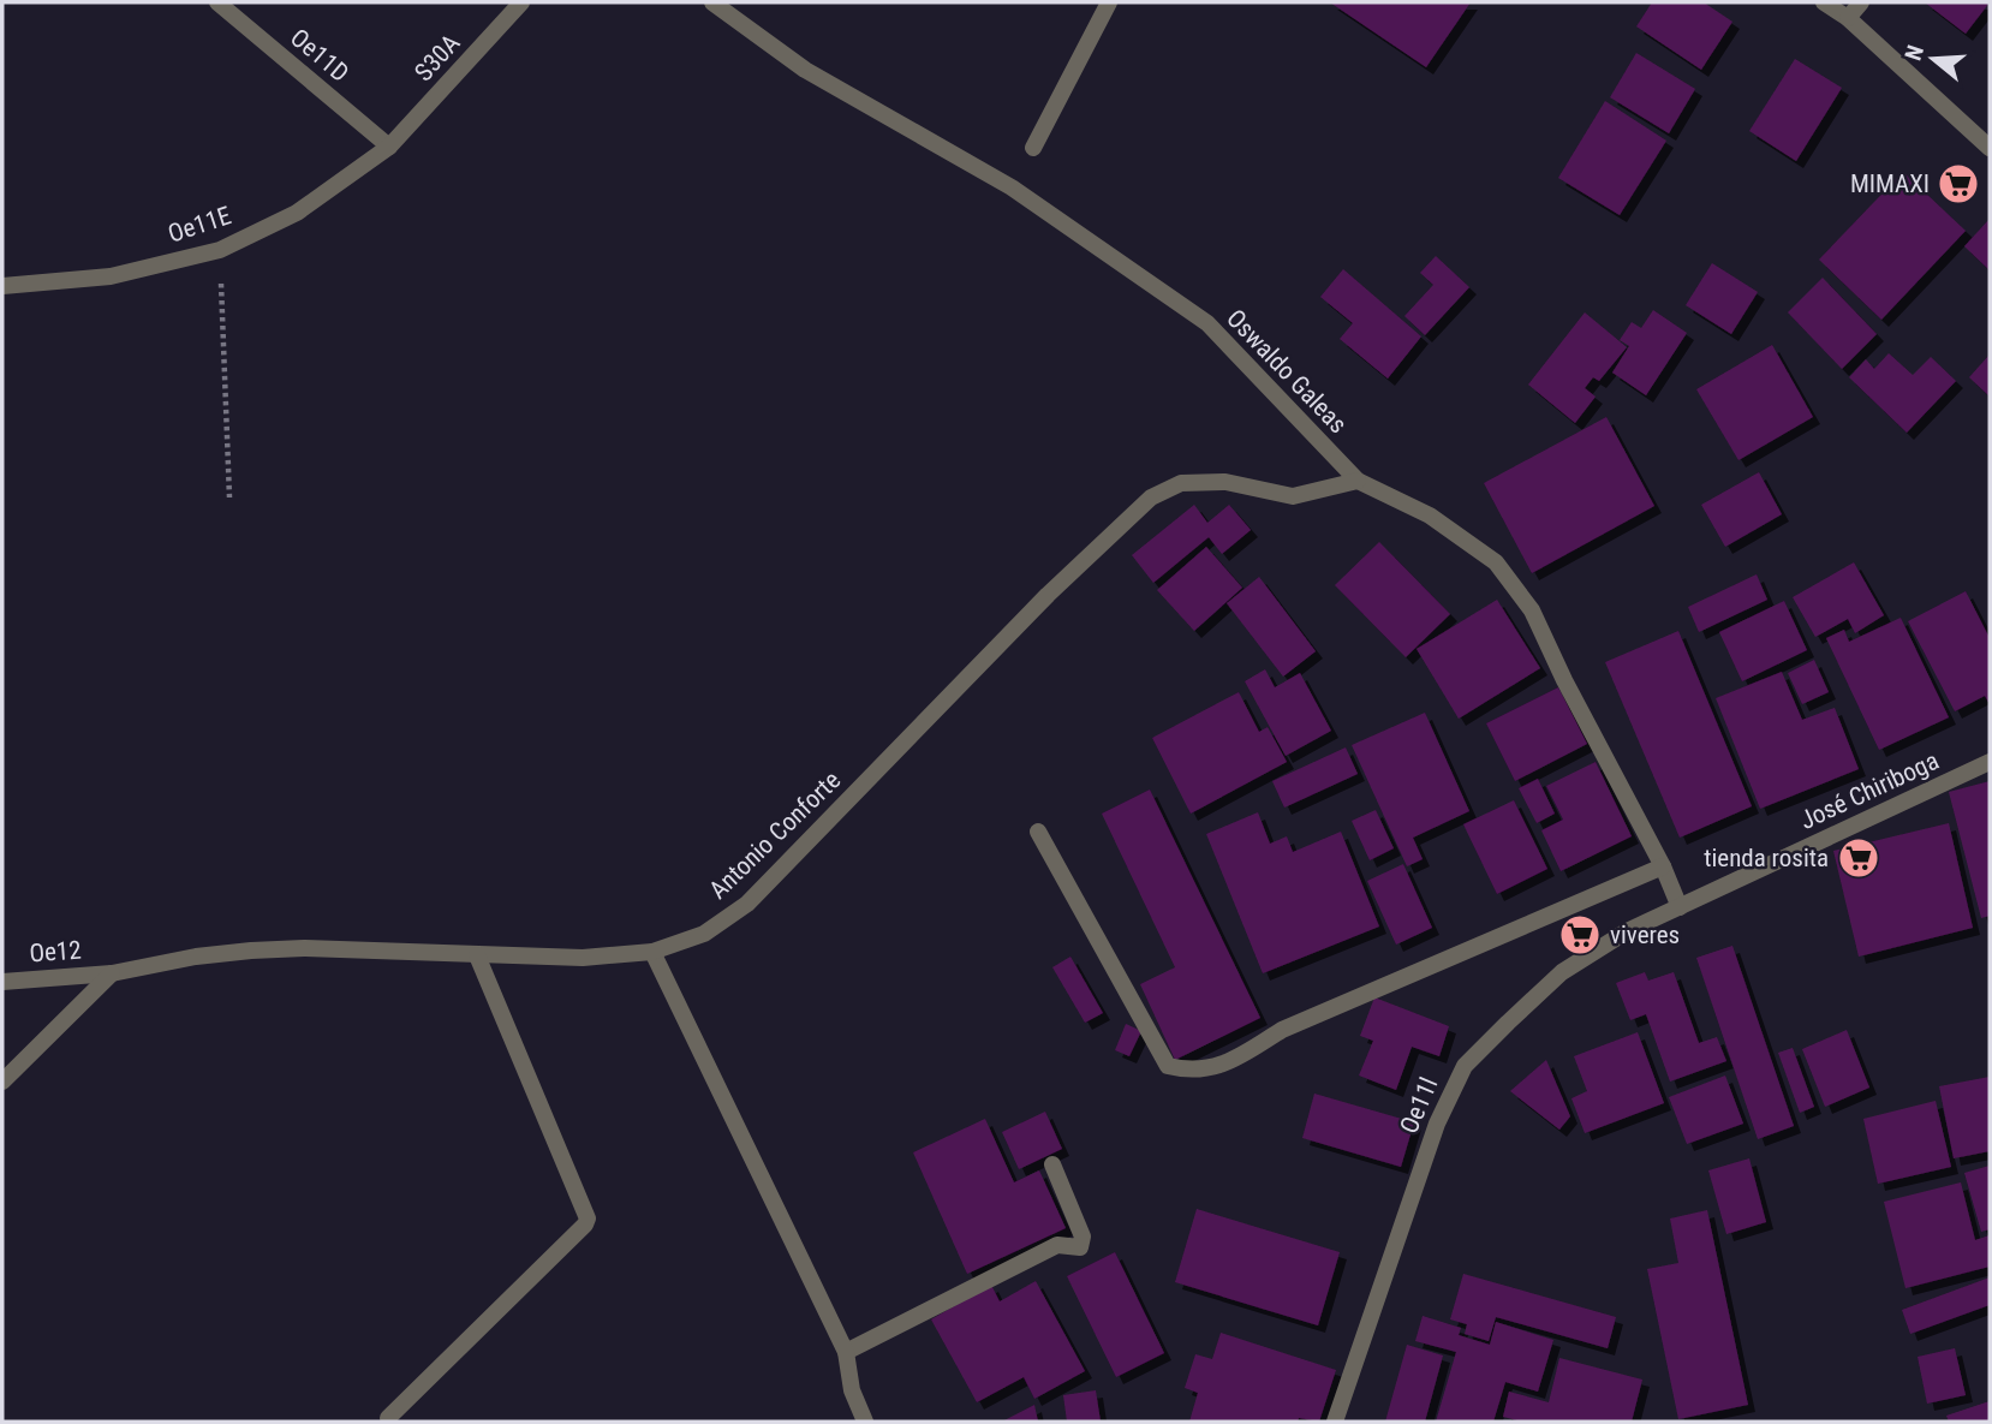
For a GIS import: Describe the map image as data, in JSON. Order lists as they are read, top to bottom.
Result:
{
  "streets": {
    "street": [
      "Oe11D",
      "S30A",
      "Oe11E",
      "Oswaldo Galeas",
      "José Chiriboga",
      "Antonio Conforte",
      "Oe12",
      "Oe11l"
    ]
  },
  "crossings": [
    ["Oe11D", "S30A"],
    ["Oe11D", "Oe11E"],
    ["S30A", "Oe11E"],
    ["Oswaldo Galeas", "José Chiriboga"],
    ["Oswaldo Galeas", "Antonio Conforte"],
    ["Oswaldo Galeas", "Oe11l"],
    ["José Chiriboga", "Oe11l"],
    ["Antonio Conforte", "Oe12"]
  ],
  "places": {
    "supermarket": ["MIMAXI", "tienda rosita", "viveres"]
  },
  "north": "left"
}
